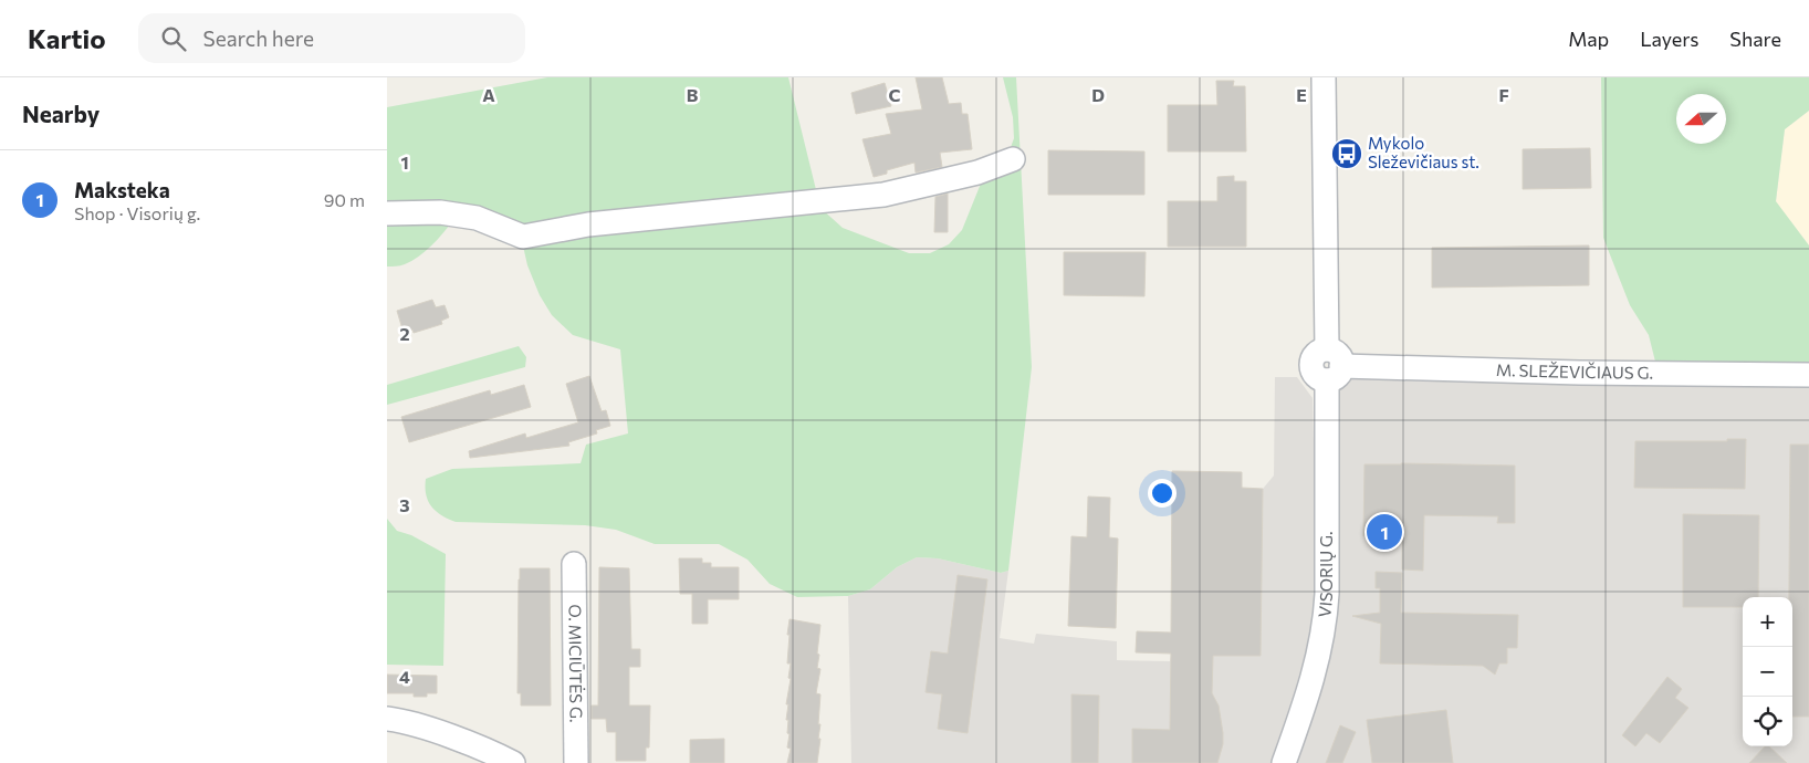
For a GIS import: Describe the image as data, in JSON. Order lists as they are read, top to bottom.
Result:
{
  "streets": {
    "street": ["M. SLEŽEVIČIAUS G.", "VISORIŲ G.", "O. MICIŪTĖS G."]
  },
  "crossings": [
    ["M. SLEŽEVIČIAUS G.", "VISORIŲ G."]
  ],
  "places": {
    "bus stop": ["Mykolo Sleževičiaus st."]
  },
  "north": "left",
  "page": {
    "header": "Kartio",
    "search": "Search here",
    "nav": ["Map", "Layers", "Share"],
    "heading": "Nearby",
    "list": [
      {
        "mark": "1",
        "name": "Maksteka",
        "note": "Shop · Visorių g.",
        "value": "90 m"
      }
    ],
    "pins": "1",
    "map_buttons": ["+", "−"]
  },
  "grid": {
    "columns": [
      "A",
      "B",
      "C",
      "D",
      "E",
      "F"
    ],
    "rows": [
      "1",
      "2",
      "3",
      "4"
    ]
  }
}
